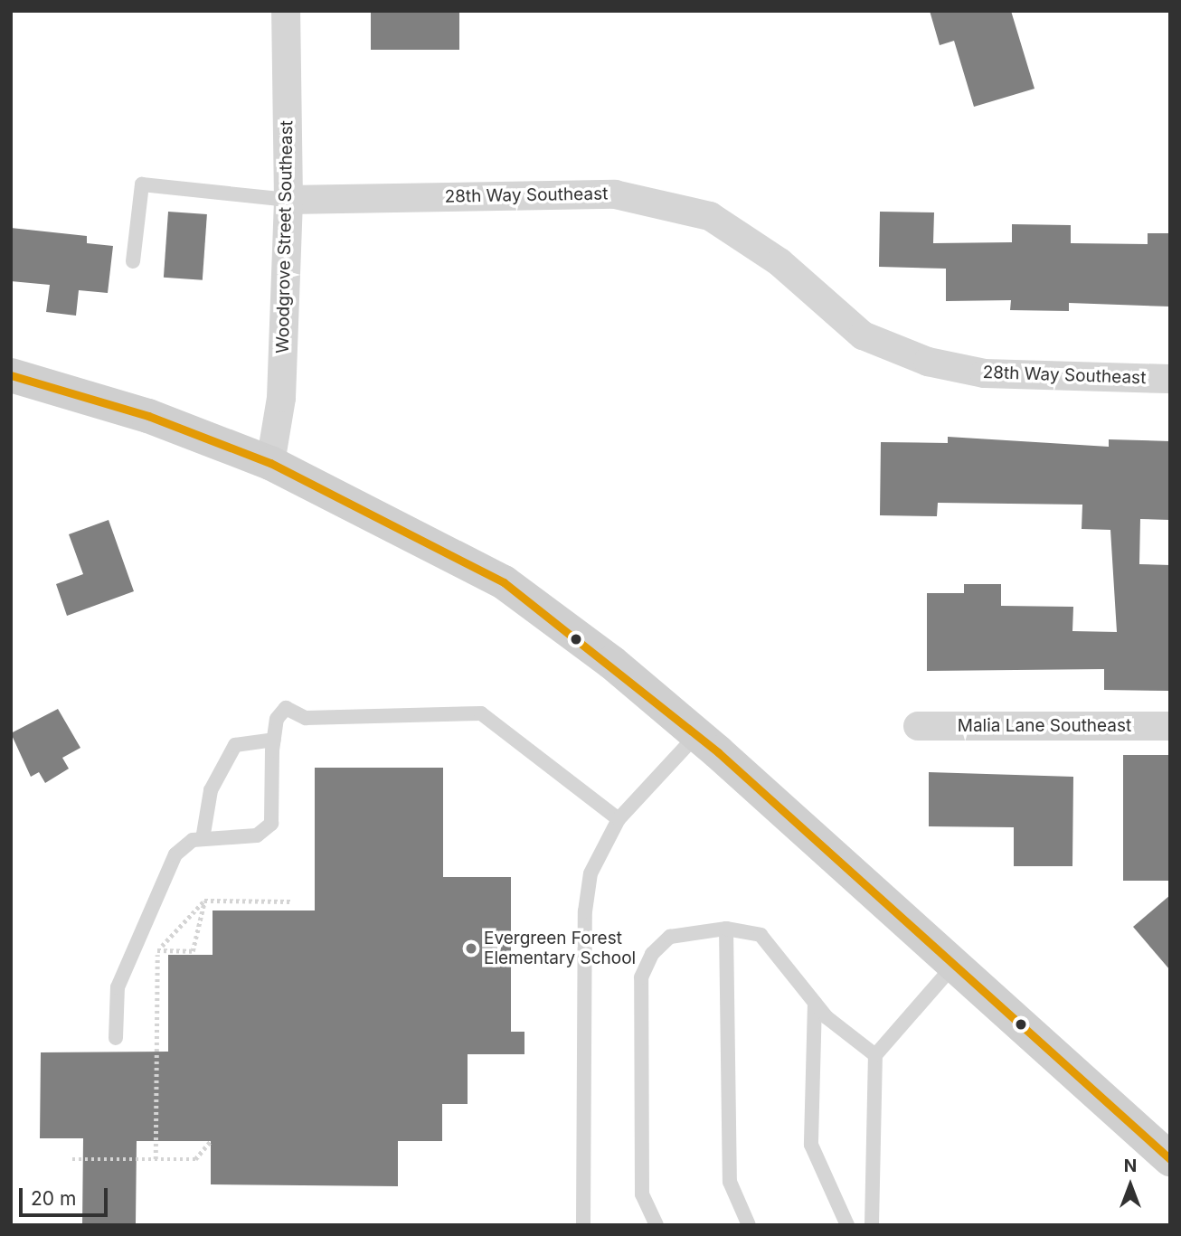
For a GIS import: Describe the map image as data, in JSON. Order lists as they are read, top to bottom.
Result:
{
  "streets": {
    "street": ["28th Way Southeast", "Woodgrove Street Southeast", "Malia Lane Southeast"]
  },
  "crossings": [
    ["28th Way Southeast", "Woodgrove Street Southeast"]
  ],
  "places": ["Evergreen Forest Elementary School"],
  "scale_bar": "20 m",
  "north": "top"
}
